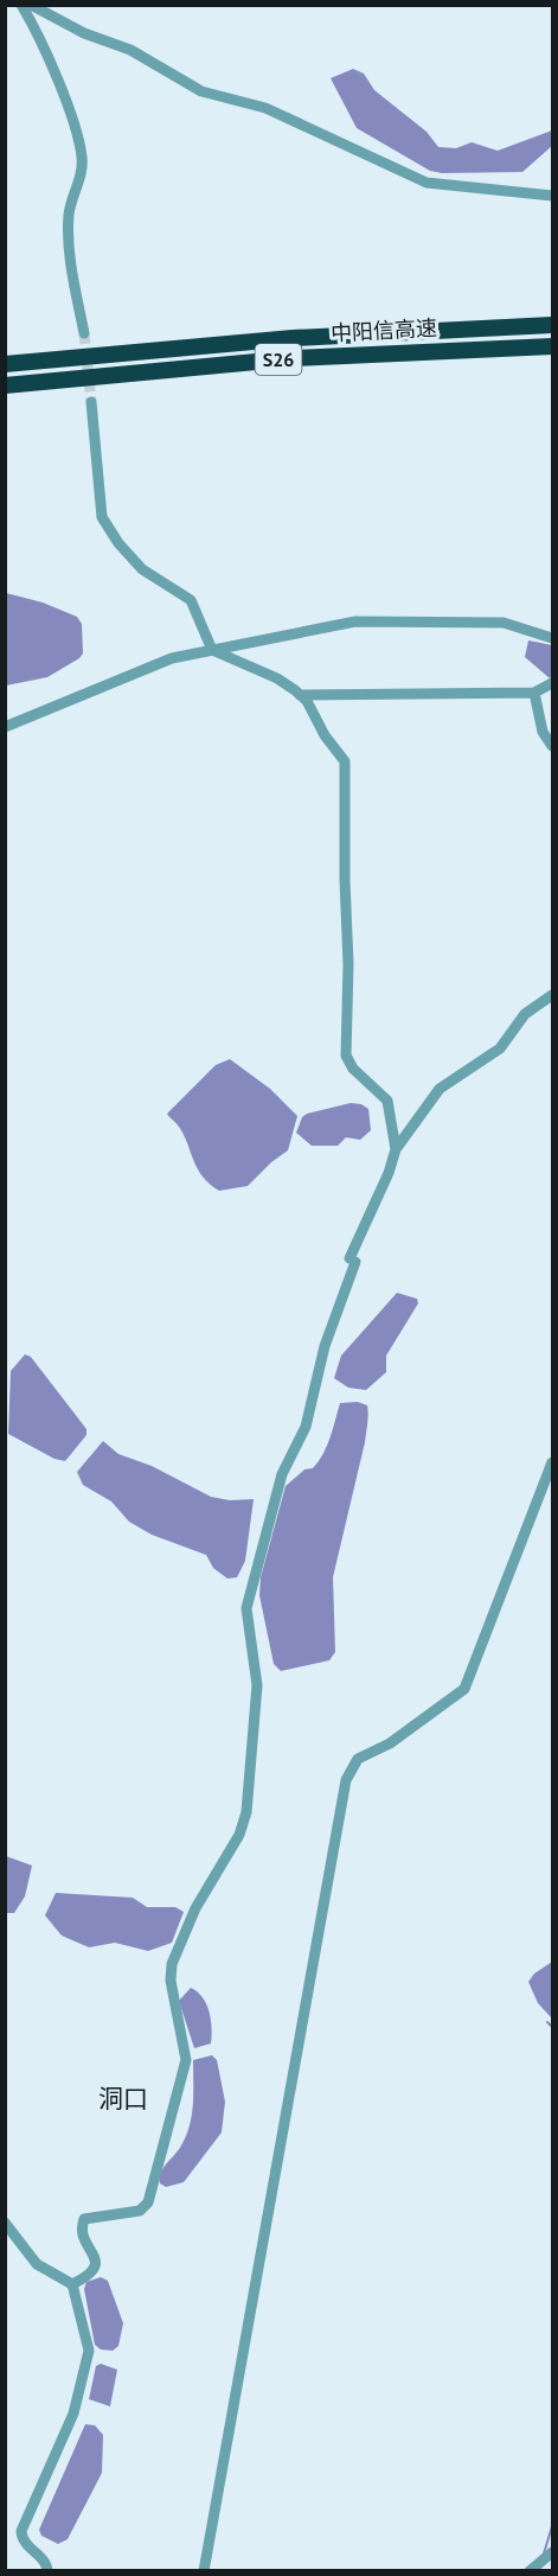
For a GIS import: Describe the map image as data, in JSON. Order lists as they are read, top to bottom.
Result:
{
  "streets": {
    "highway": ["中阳信高速", "S26"]
  },
  "districts": ["洞口"]
}
